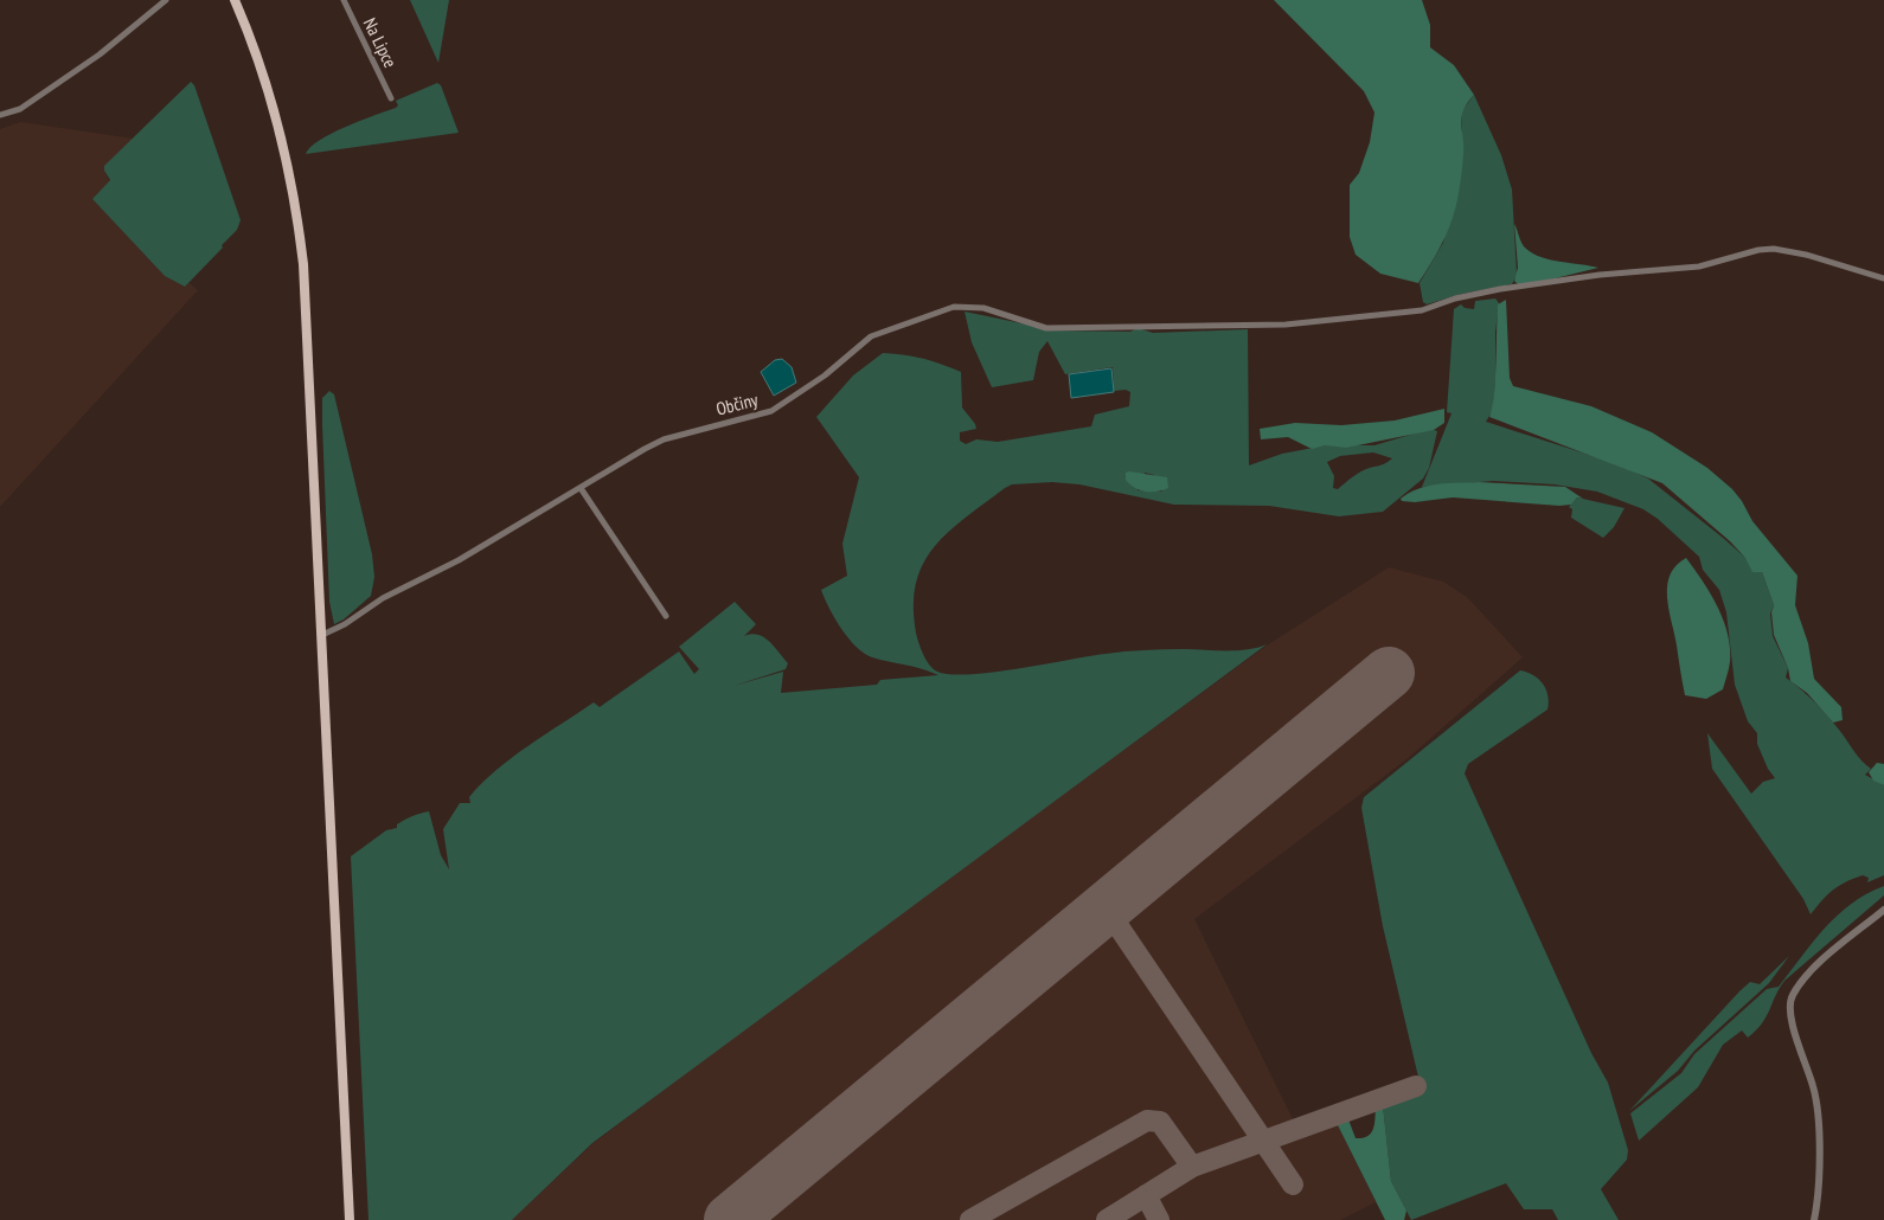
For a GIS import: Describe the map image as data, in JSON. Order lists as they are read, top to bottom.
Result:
{
  "streets": {
    "street": ["Na Lipce", "Občiny"]
  }
}
